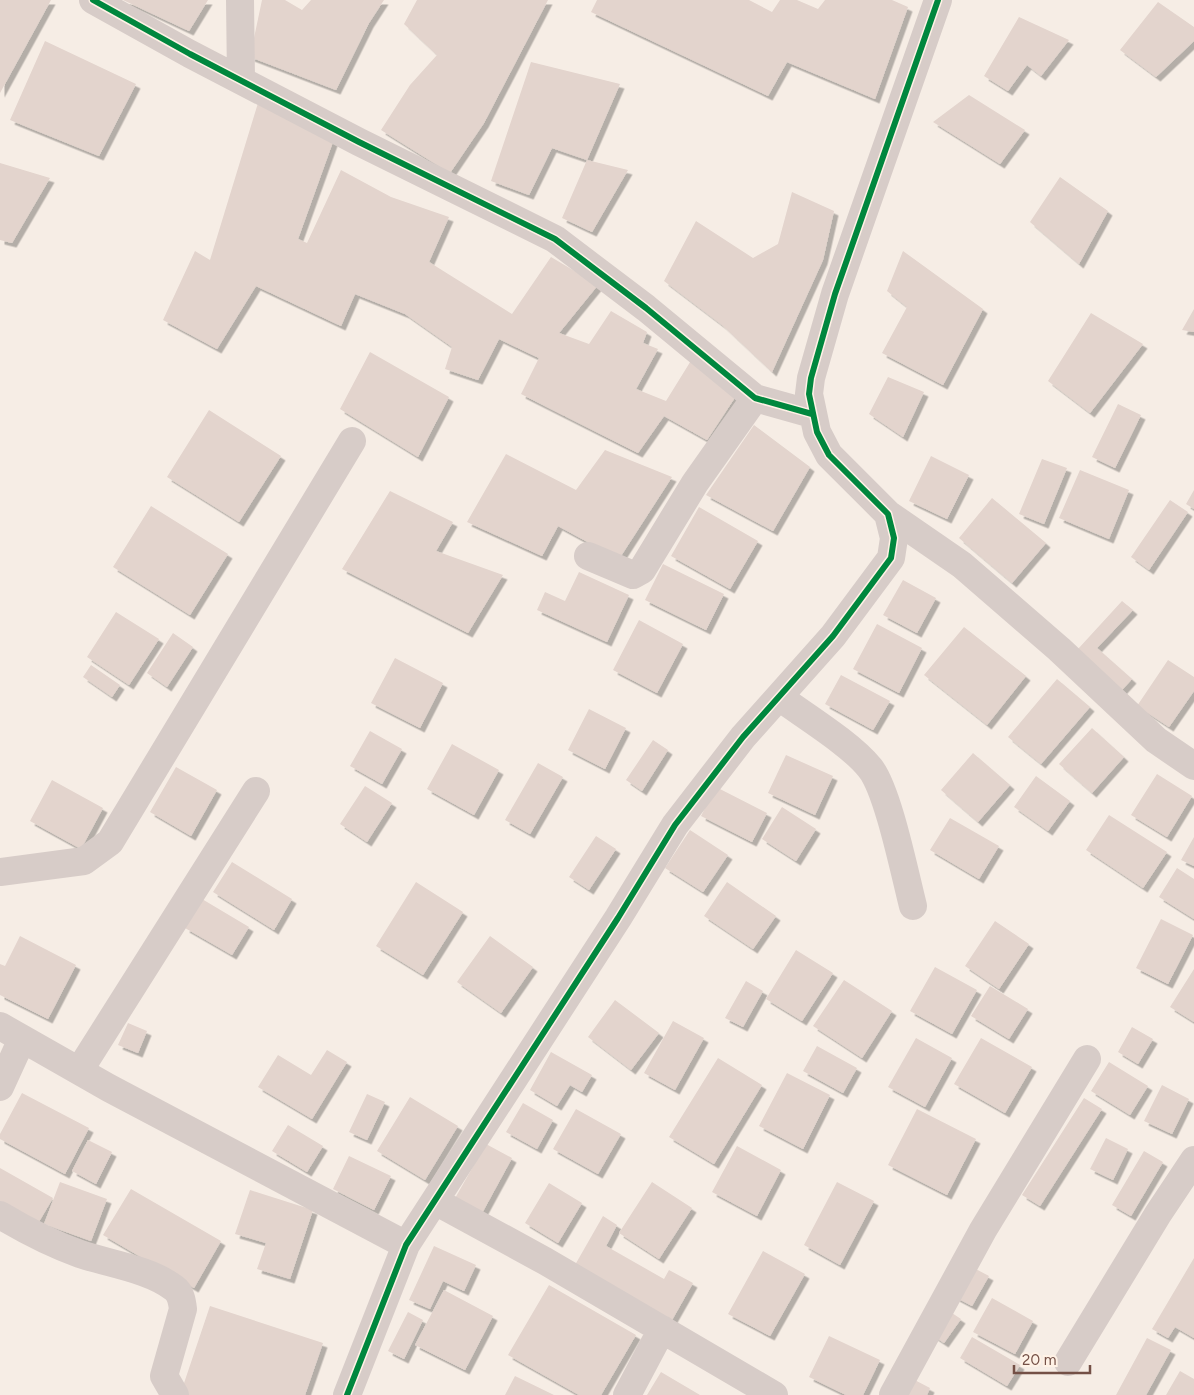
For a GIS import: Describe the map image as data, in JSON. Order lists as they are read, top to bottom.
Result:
{
  "scale_bar": "20 m"
}
